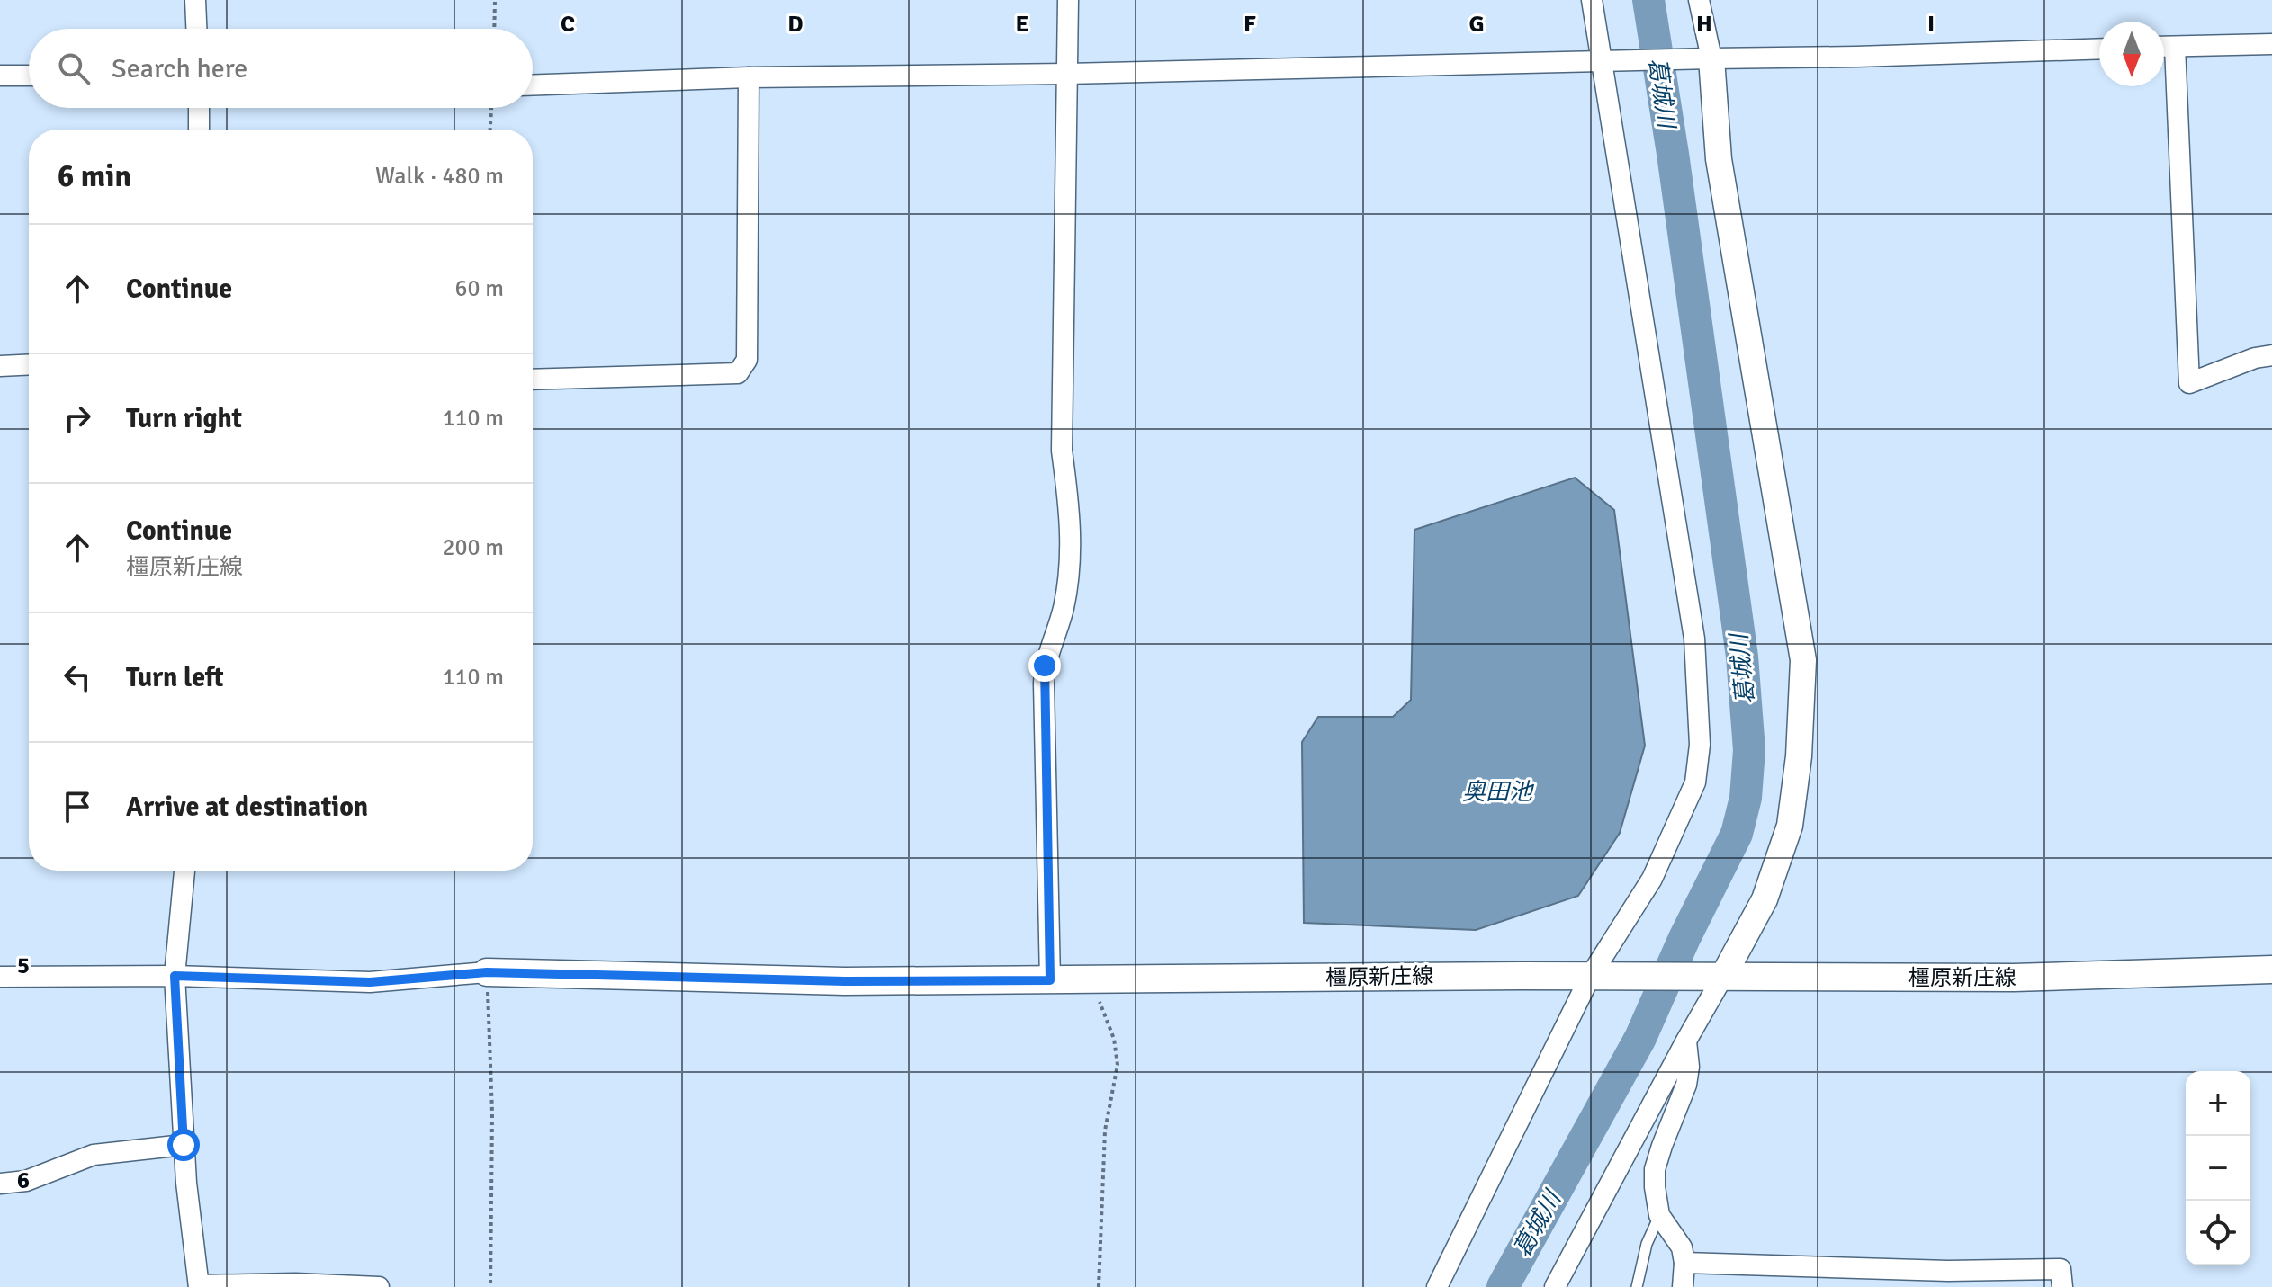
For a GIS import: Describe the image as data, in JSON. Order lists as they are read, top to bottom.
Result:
{
  "streets": {
    "main road": ["橿原新庄線"]
  },
  "water": ["葛城川", "奥田池"],
  "north": "bottom",
  "page": {
    "search": "Search here",
    "heading": ["6 min", "Walk · 480 m"],
    "list": [
      ["Continue", "60 m"],
      ["Turn right", "110 m"],
      ["Continue", "橿原新庄線", "200 m"],
      ["Turn left", "110 m"],
      "Arrive at destination"
    ],
    "map_buttons": ["+", "−"]
  },
  "grid": {
    "columns": [
      "C",
      "D",
      "E",
      "F",
      "G",
      "H",
      "I"
    ],
    "rows": ["5", "6"]
  }
}
